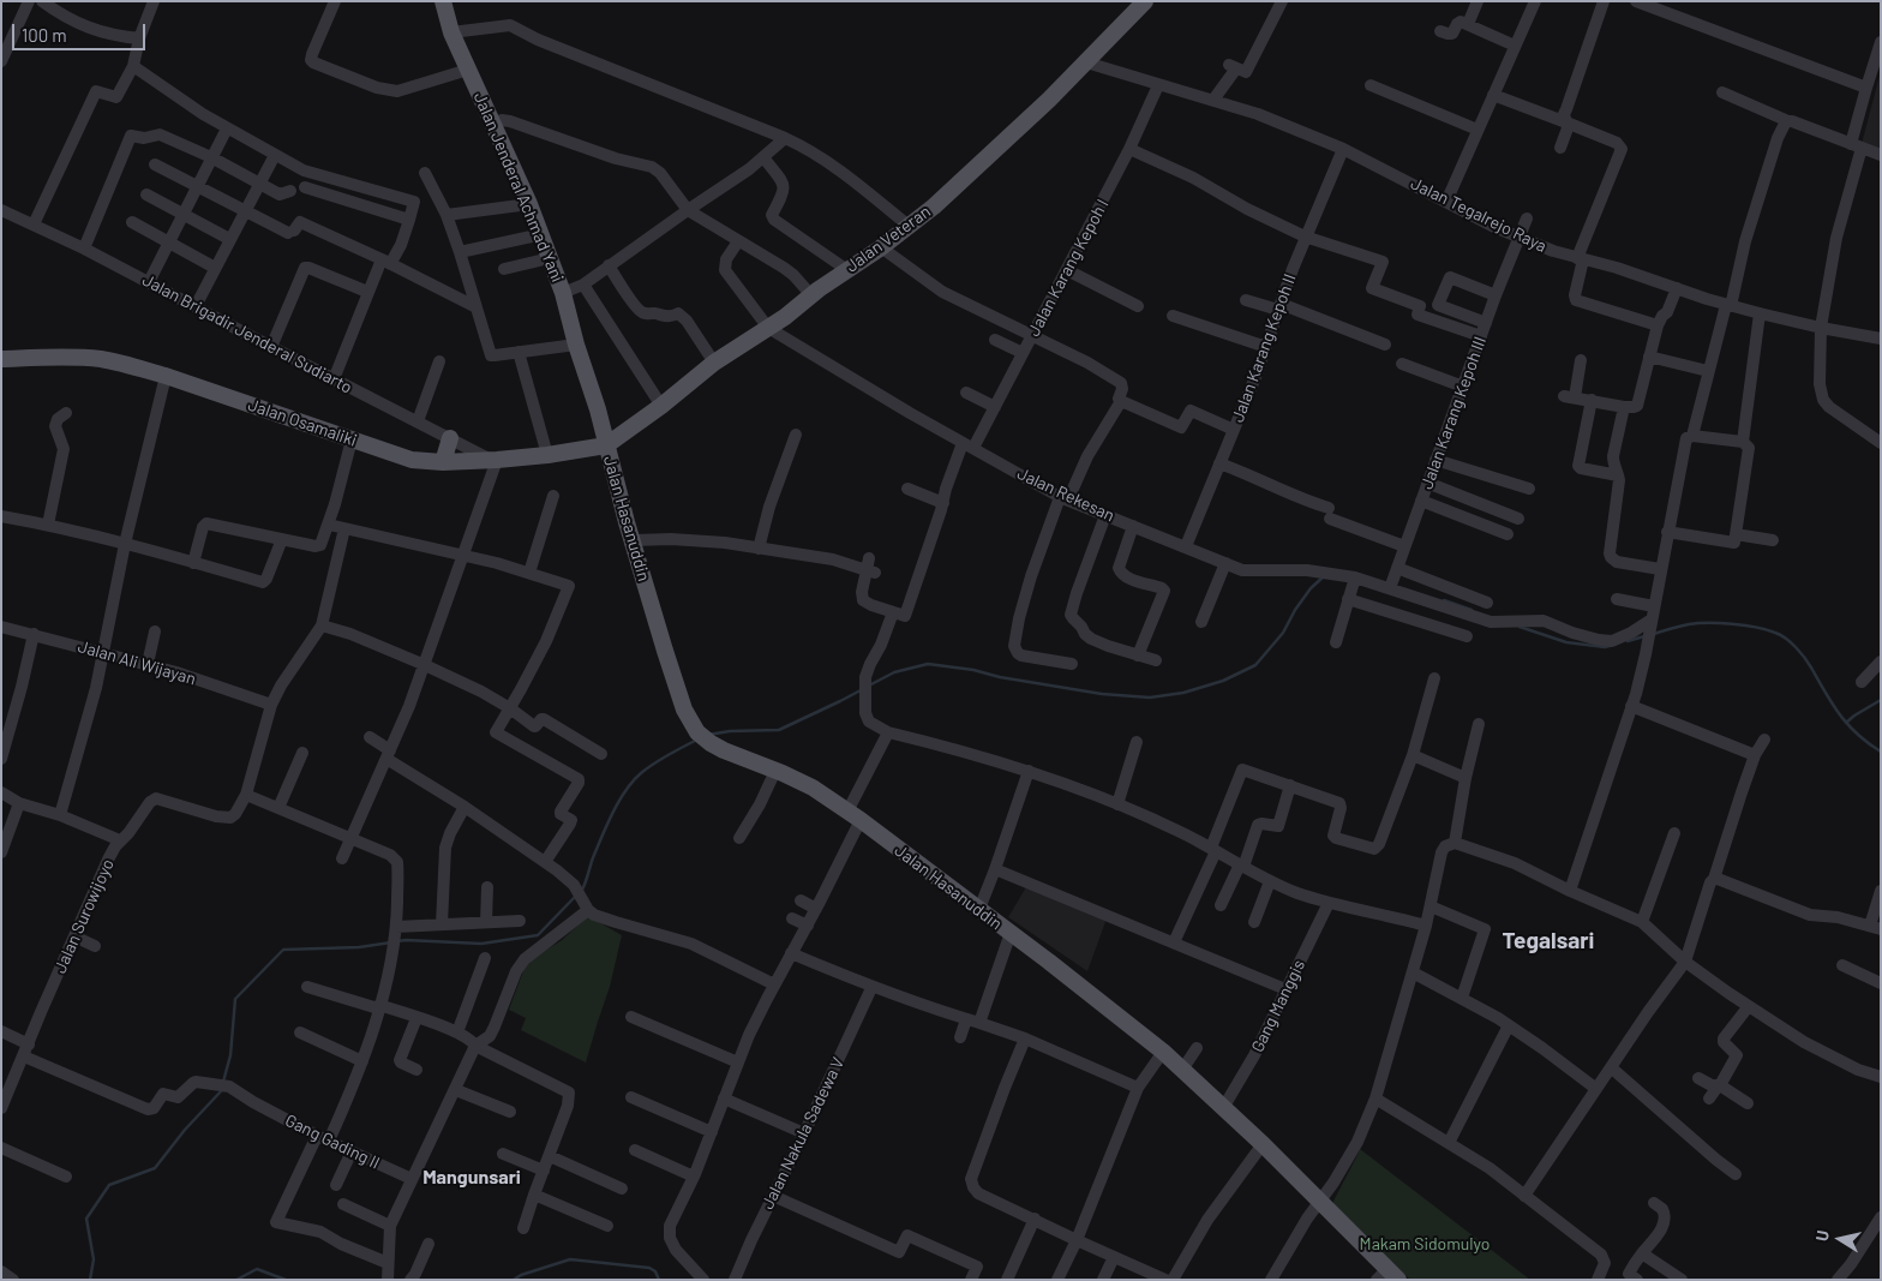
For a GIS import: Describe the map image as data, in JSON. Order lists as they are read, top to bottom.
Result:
{
  "streets": {
    "main road": [
      "Jalan Jenderal Achmad Yani",
      "Jalan Veteran",
      "Jalan Osamaliki",
      "Jalan Hasanuddin"
    ],
    "street": [
      "Jalan Tegalrejo Raya",
      "Jalan Karang Kepoh I",
      "Jalan Brigadir Jenderal Sudiarto",
      "Jalan Karang Kepoh II",
      "Jalan Karang Kepoh III",
      "Jalan Rekesan",
      "Jalan Ali Wijayan",
      "Jalan Surowijoyo",
      "Gang Manggis",
      "Jalan Nakula Sadewa V",
      "Gang Gading II"
    ]
  },
  "crossings": [
    ["Jalan Jenderal Achmad Yani", "Jalan Veteran"],
    ["Jalan Jenderal Achmad Yani", "Jalan Osamaliki"],
    ["Jalan Jenderal Achmad Yani", "Jalan Hasanuddin"],
    ["Jalan Tegalrejo Raya", "Jalan Veteran"],
    ["Jalan Tegalrejo Raya", "Jalan Karang Kepoh I"],
    ["Jalan Tegalrejo Raya", "Jalan Karang Kepoh II"],
    ["Jalan Tegalrejo Raya", "Jalan Karang Kepoh III"],
    ["Jalan Veteran", "Jalan Osamaliki"],
    ["Jalan Veteran", "Jalan Rekesan"],
    ["Jalan Veteran", "Jalan Hasanuddin"],
    ["Jalan Karang Kepoh I", "Jalan Rekesan"],
    ["Jalan Brigadir Jenderal Sudiarto", "Jalan Osamaliki"],
    ["Jalan Karang Kepoh II", "Jalan Rekesan"],
    ["Jalan Karang Kepoh III", "Jalan Rekesan"],
    ["Jalan Osamaliki", "Jalan Hasanuddin"],
    ["Jalan Hasanuddin", "Gang Manggis"],
    ["Jalan Surowijoyo", "Gang Gading II"]
  ],
  "districts": ["Tegalsari", "Mangunsari"],
  "parks": ["Makam Sidomulyo"],
  "scale_bar": "100 m",
  "north": "left"
}
